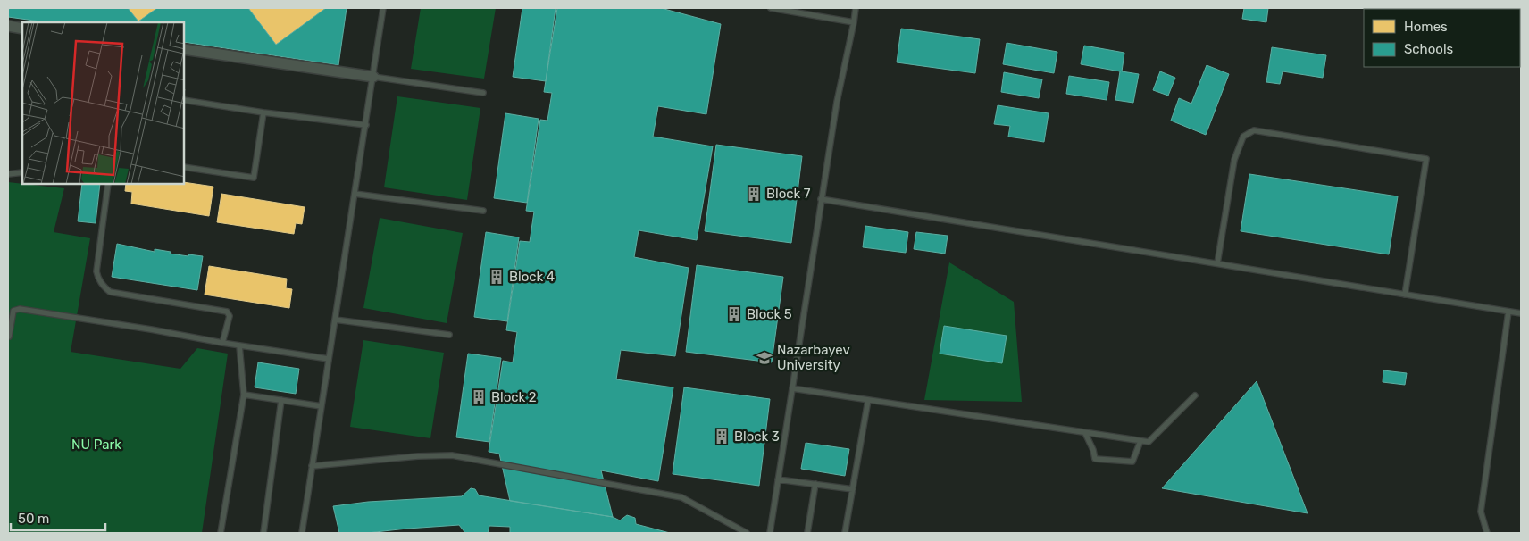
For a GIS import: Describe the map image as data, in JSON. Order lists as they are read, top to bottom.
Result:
{
  "parks": ["NU Park"],
  "places": {
    "building": [
      "Block 7",
      "Block 4",
      "Block 5",
      "Block 2",
      "Block 3"
    ],
    "school or university": ["Nazarbayev University"]
  },
  "legend": ["Homes", "Schools"],
  "scale_bar": "50 m"
}
